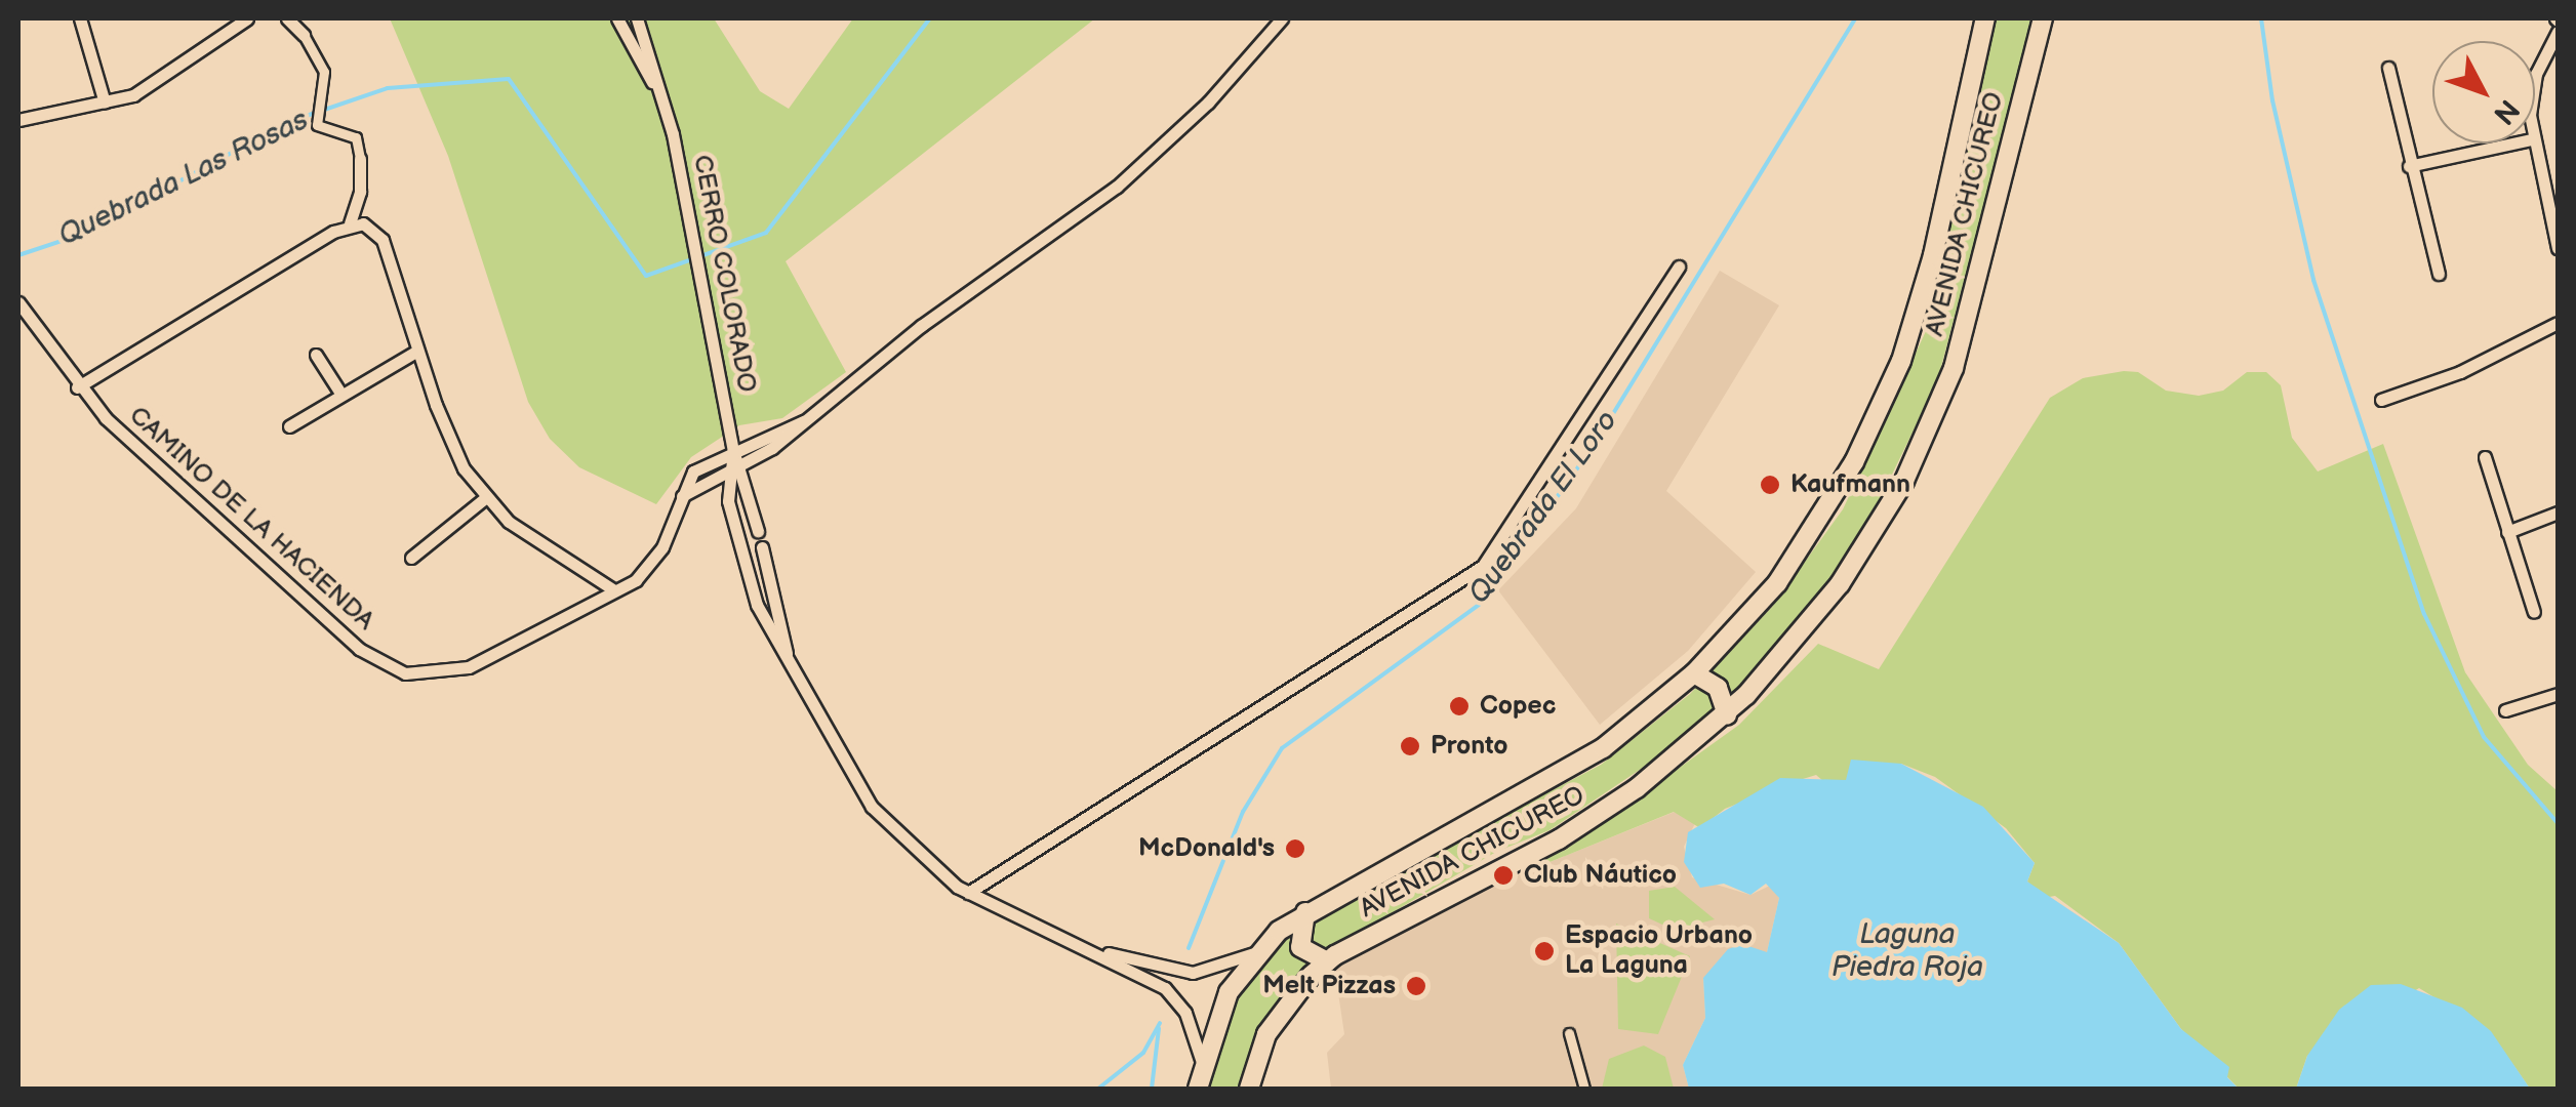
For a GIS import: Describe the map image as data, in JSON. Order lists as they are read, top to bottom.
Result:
{
  "streets": {
    "main road": ["AVENIDA CHICUREO"],
    "street": ["CERRO COLORADO", "CAMINO DE LA HACIENDA"]
  },
  "crossings": [
    ["AVENIDA CHICUREO", "CERRO COLORADO"],
    ["CERRO COLORADO", "CAMINO DE LA HACIENDA"]
  ],
  "water": ["Quebrada Las Rosas", "Quebrada El Loro", "Laguna Piedra Roja"],
  "places": [
    "Kaufmann",
    "Copec",
    "Pronto",
    "McDonald's",
    "Club Náutico",
    "Espacio Urbano La Laguna",
    "Melt Pizzas"
  ],
  "north": "bottom right"
}
